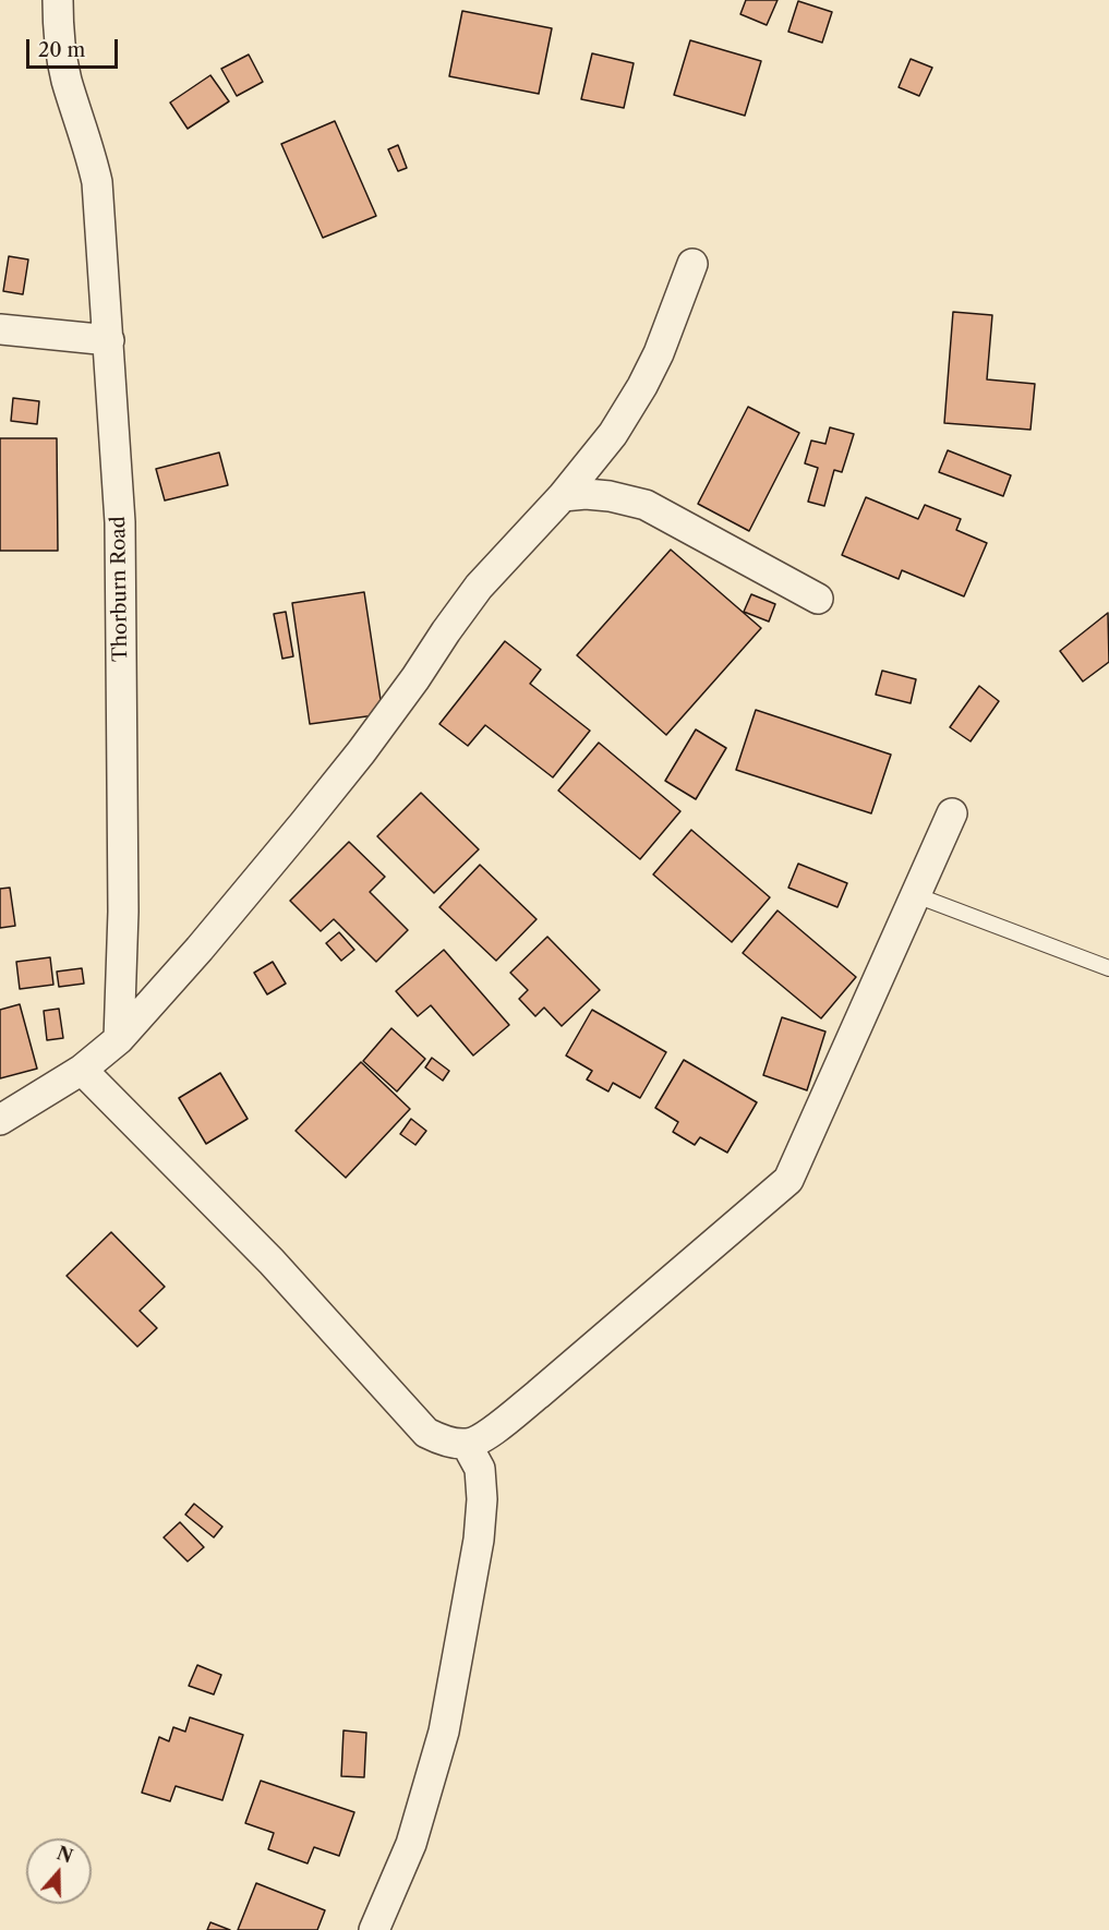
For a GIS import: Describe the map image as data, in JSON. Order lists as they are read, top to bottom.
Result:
{
  "streets": {
    "street": ["Thorburn Road"]
  },
  "scale_bar": "20 m",
  "north": "top"
}
